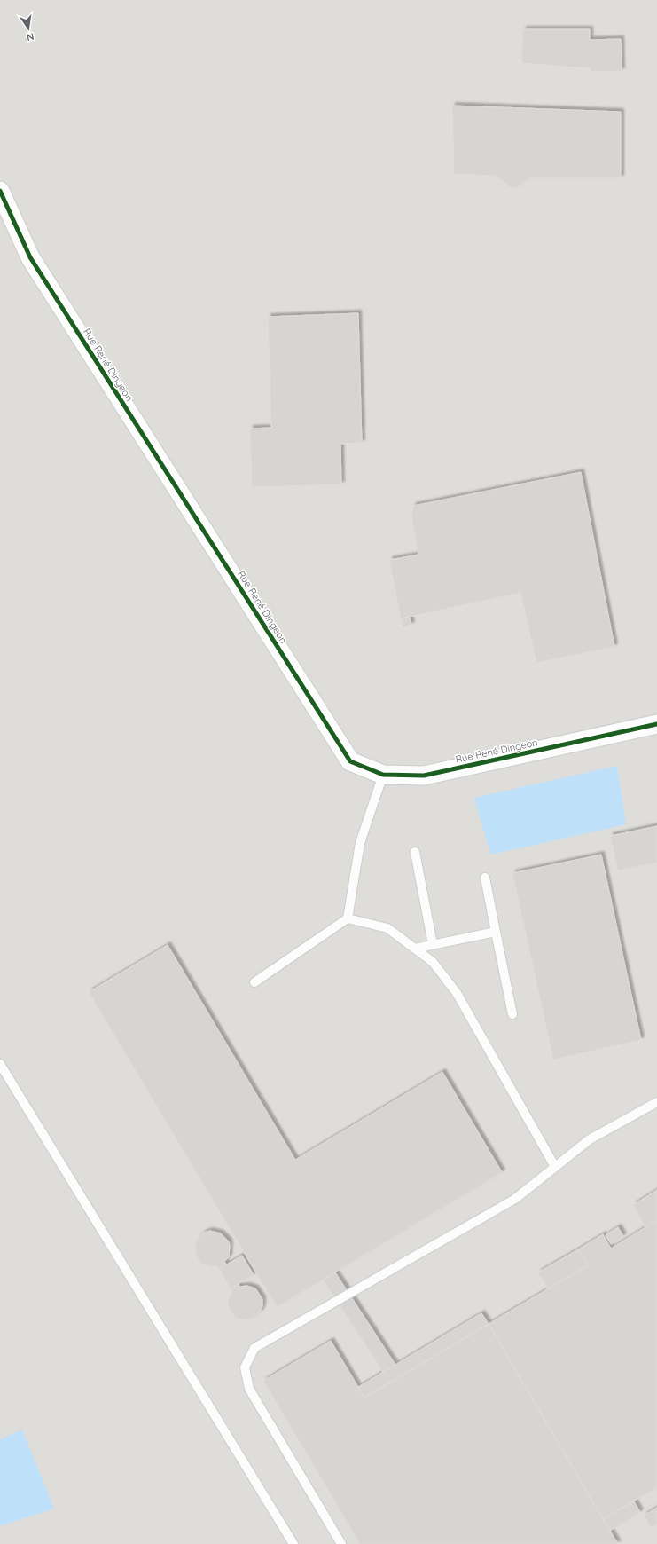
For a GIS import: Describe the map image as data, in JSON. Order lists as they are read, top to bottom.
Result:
{
  "streets": {
    "street": ["Rue René Dingeon"]
  },
  "north": "bottom"
}
